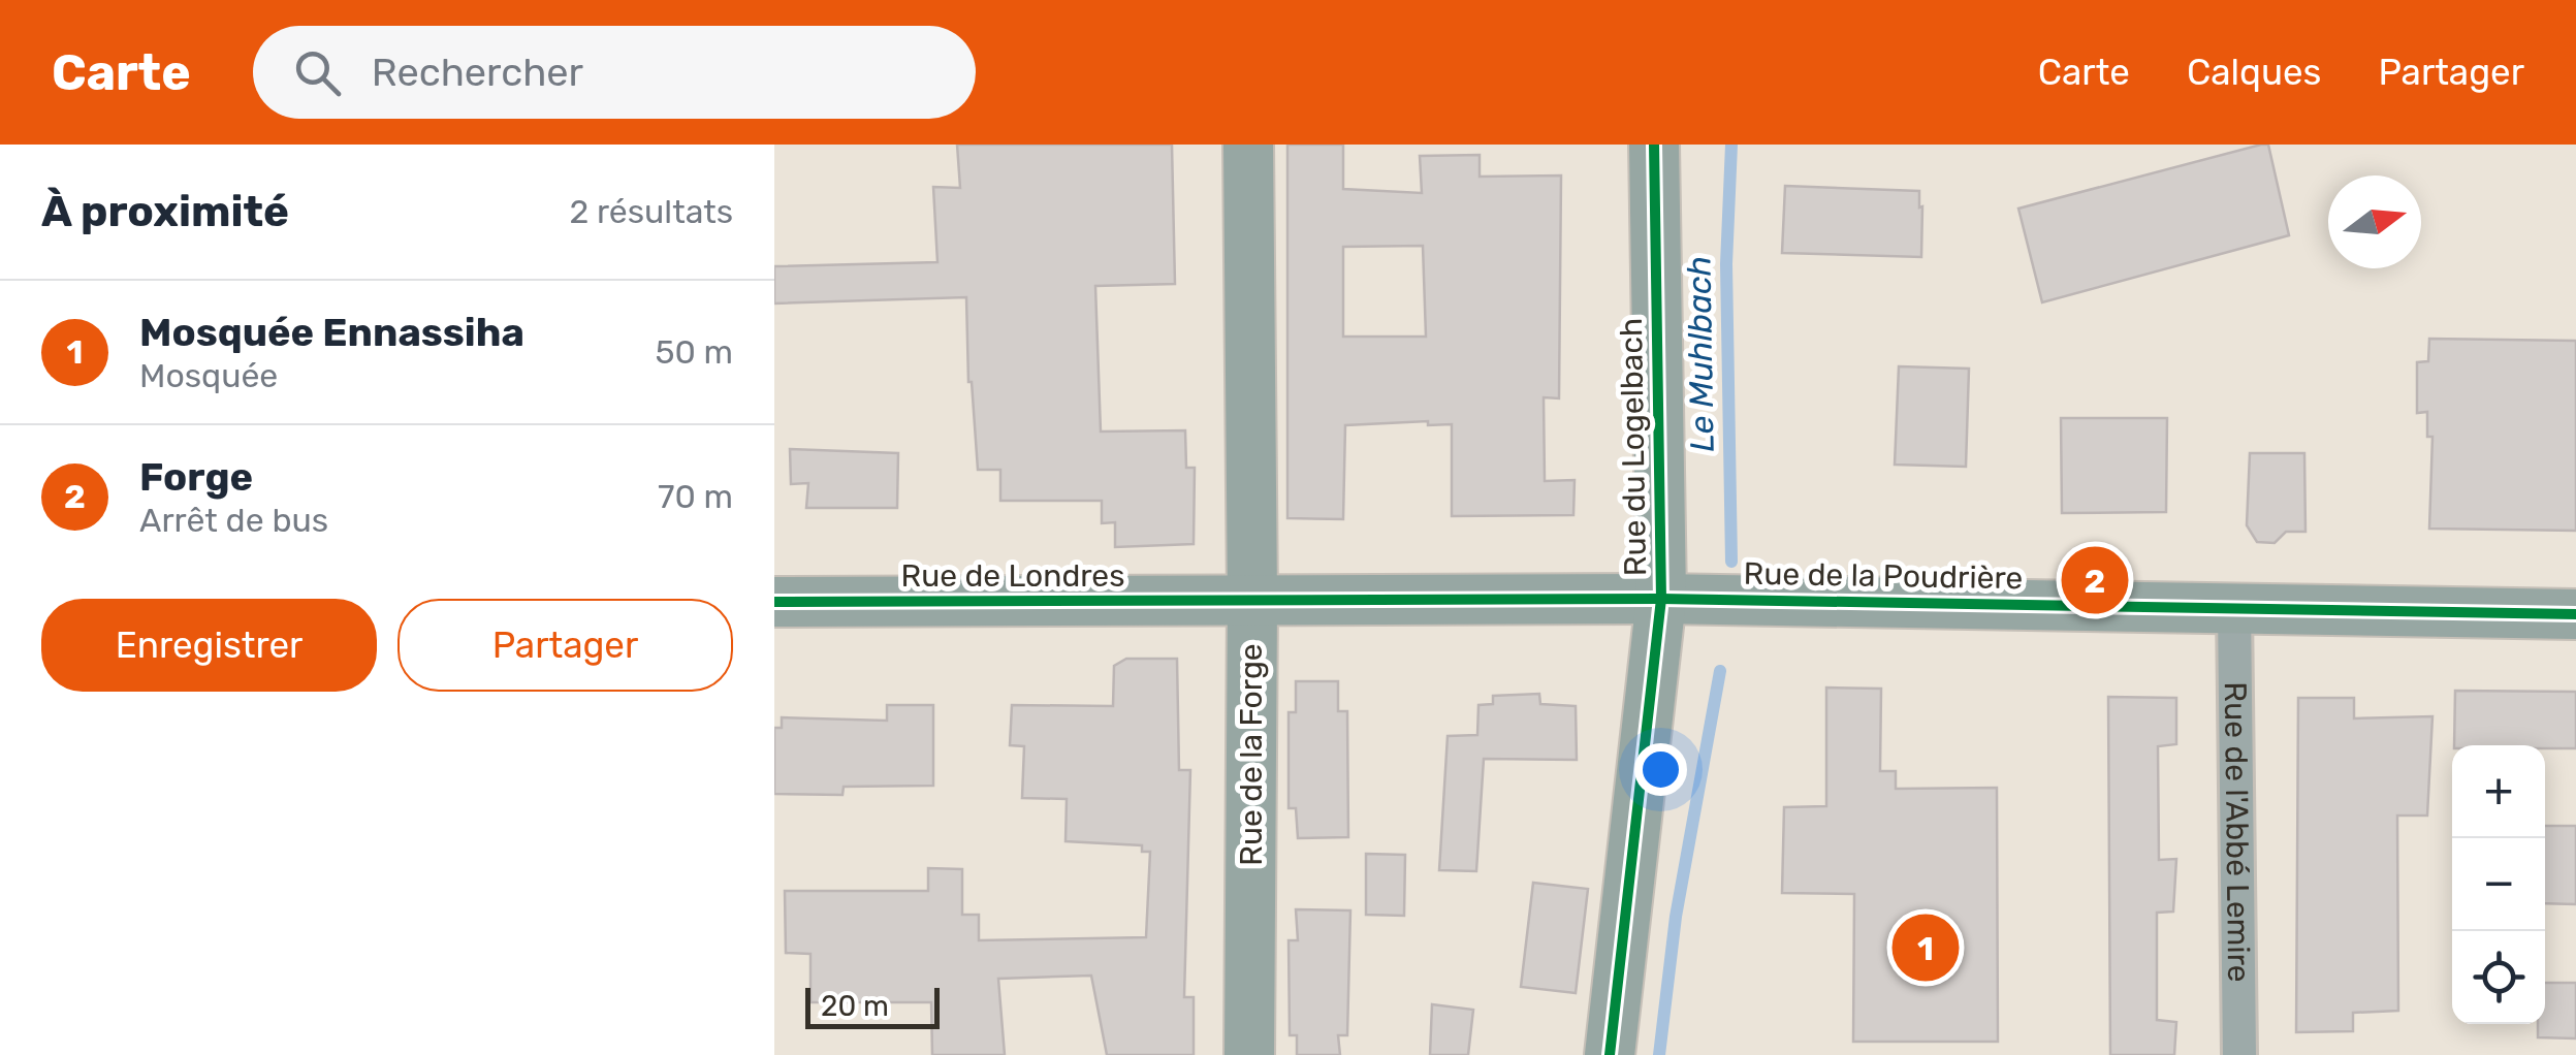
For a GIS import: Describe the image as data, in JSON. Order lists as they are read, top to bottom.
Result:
{
  "streets": {
    "street": [
      "Rue du Logelbach",
      "Rue de Londres",
      "Rue de la Poudrière",
      "Rue de la Forge",
      "Rue de l'Abbé Lemire"
    ]
  },
  "crossings": [
    ["Rue du Logelbach", "Rue de la Poudrière"],
    ["Rue de Londres", "Rue de la Poudrière"],
    ["Rue de Londres", "Rue de la Forge"],
    ["Rue de la Poudrière", "Rue de la Forge"],
    ["Rue de la Poudrière", "Rue de l'Abbé Lemire"]
  ],
  "water": ["Le Muhlbach"],
  "scale_bar": "20 m",
  "north": "right",
  "page": {
    "header": "Carte",
    "search": "Rechercher",
    "nav": ["Carte", "Calques", "Partager"],
    "heading": ["À proximité", "2 résultats"],
    "list": [
      {
        "mark": "1",
        "name": "Mosquée Ennassiha",
        "note": "Mosquée",
        "value": "50 m"
      },
      {
        "mark": "2",
        "name": "Forge",
        "note": "Arrêt de bus",
        "value": "70 m"
      }
    ],
    "pins": ["2", "1"],
    "buttons": ["Enregistrer", "Partager"],
    "map_buttons": ["+", "−"],
    "scale": "20 m"
  }
}
